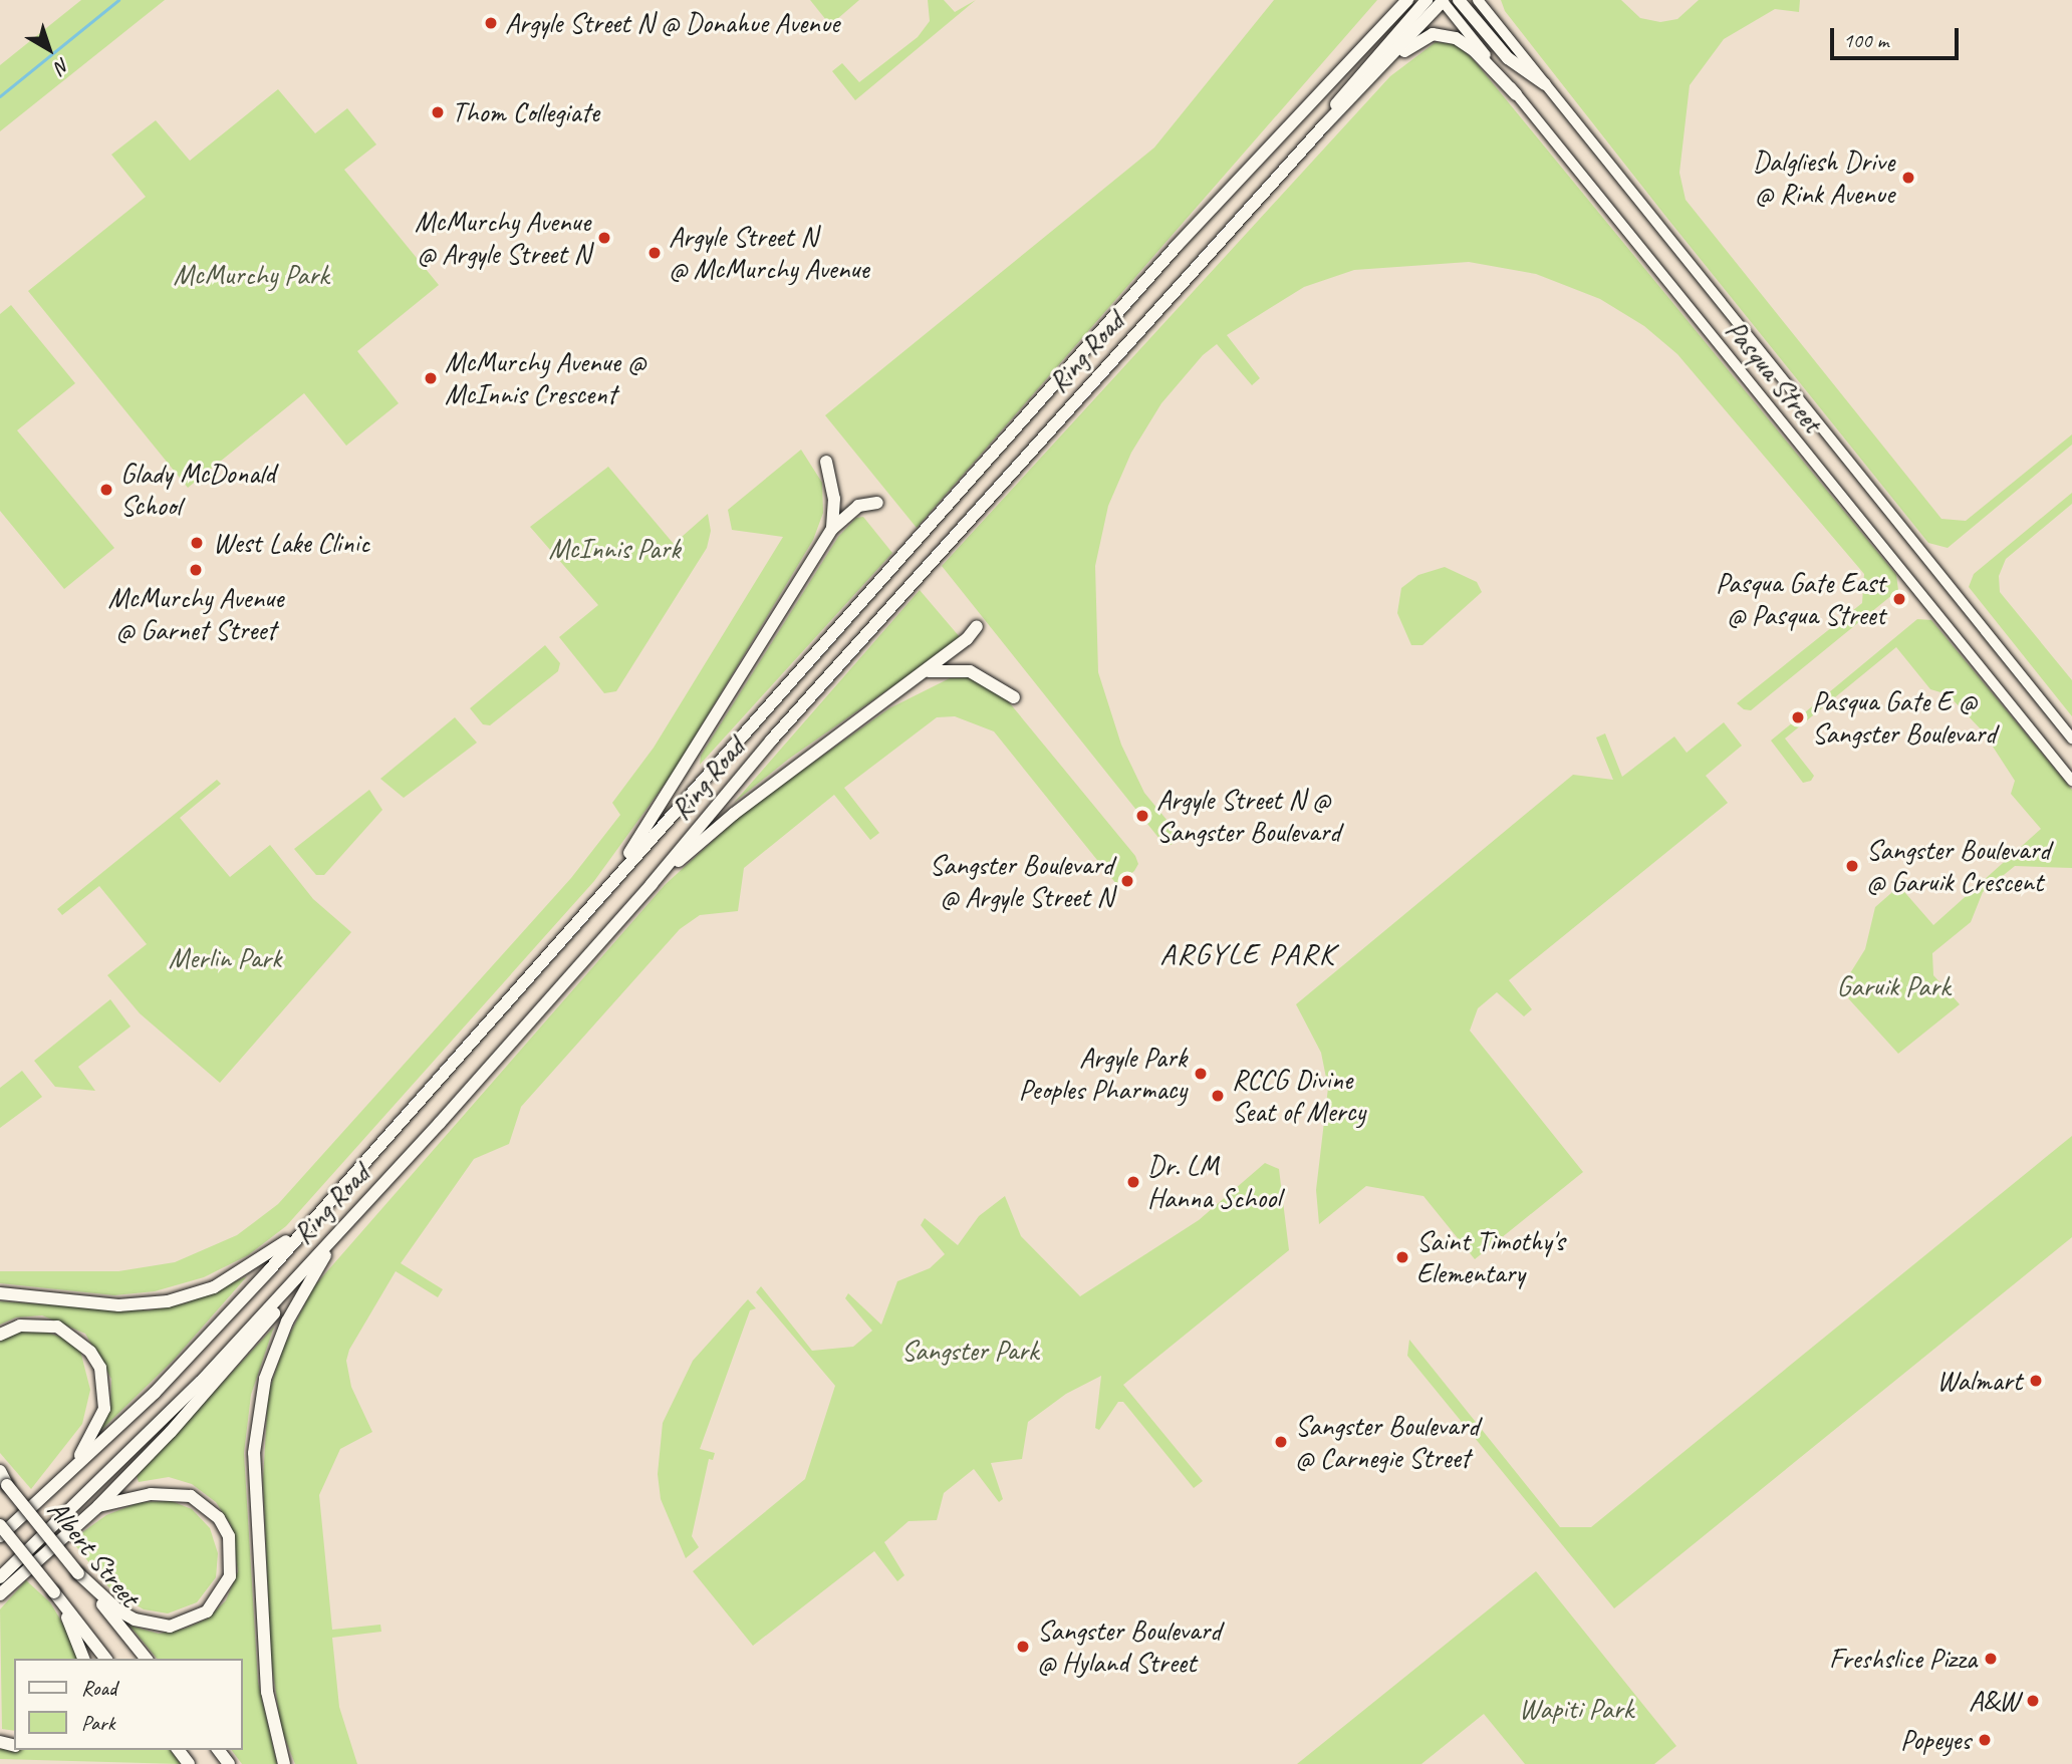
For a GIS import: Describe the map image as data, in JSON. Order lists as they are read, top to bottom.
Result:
{
  "streets": {
    "highway": ["Ring Road", "Albert Street"],
    "main road": ["Pasqua Street"]
  },
  "crossings": [
    ["Ring Road", "Pasqua Street"]
  ],
  "districts": ["ARGYLE PARK"],
  "parks": [
    "McMurchy Park",
    "McInnis Park",
    "Merlin Park",
    "Garuik Park",
    "Sangster Park",
    "Wapiti Park"
  ],
  "places": [
    "Argyle Street N @ Donahue Avenue",
    "Thom Collegiate",
    "Dalgliesh Drive @ Rink Avenue",
    "McMurchy Avenue @ Argyle Street N",
    "Argyle Street N @ McMurchy Avenue",
    "McMurchy Avenue @ McInnis Crescent",
    "Glady McDonald School",
    "West Lake Clinic",
    "McMurchy Avenue @ Garnet Street",
    "Pasqua Gate East @ Pasqua Street",
    "Pasqua Gate E @ Sangster Boulevard",
    "Argyle Street N @ Sangster Boulevard",
    "Sangster Boulevard @ Garuik Crescent",
    "Sangster Boulevard @ Argyle Street N",
    "Argyle Park Peoples Pharmacy",
    "RCCG Divine Seat of Mercy",
    "Dr. LM Hanna School",
    "Saint Timothy's Elementary",
    "Walmart",
    "Sangster Boulevard @ Carnegie Street",
    "Sangster Boulevard @ Hyland Street",
    "Freshslice Pizza",
    "A&W",
    "Popeyes"
  ],
  "legend": ["Road", "Park"],
  "scale_bar": "100 m",
  "north": "bottom right"
}
